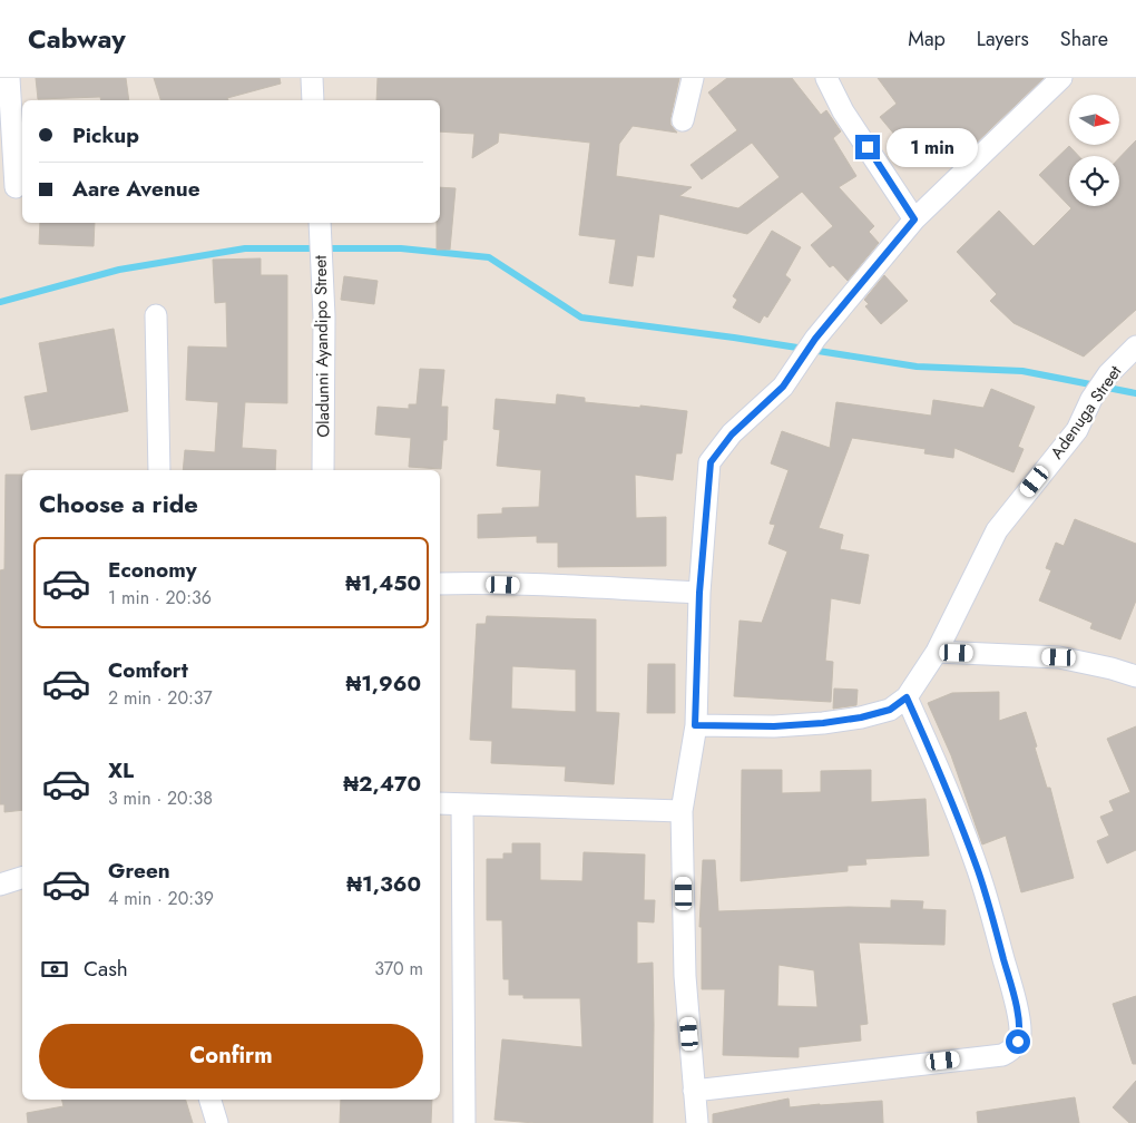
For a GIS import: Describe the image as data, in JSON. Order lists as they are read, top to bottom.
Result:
{
  "streets": {
    "street": ["Oladunni Ayandipo Street", "Adenuga Street"]
  },
  "north": "right",
  "page": {
    "header": "Cabway",
    "nav": ["Map", "Layers", "Share"],
    "banner": ["Pickup", "Aare Avenue"],
    "bubble": "1 min",
    "heading": "Choose a ride",
    "list": [
      {
        "name": "Economy",
        "note": "1 min · 20:36",
        "value": "₦1,450"
      },
      {
        "name": "Comfort",
        "note": "2 min · 20:37",
        "value": "₦1,960"
      },
      {
        "name": "XL",
        "note": "3 min · 20:38",
        "value": "₦2,470"
      },
      {
        "name": "Green",
        "note": "4 min · 20:39",
        "value": "₦1,360"
      }
    ],
    "pay": ["Cash", "370 m"],
    "buttons": "Confirm"
  }
}
